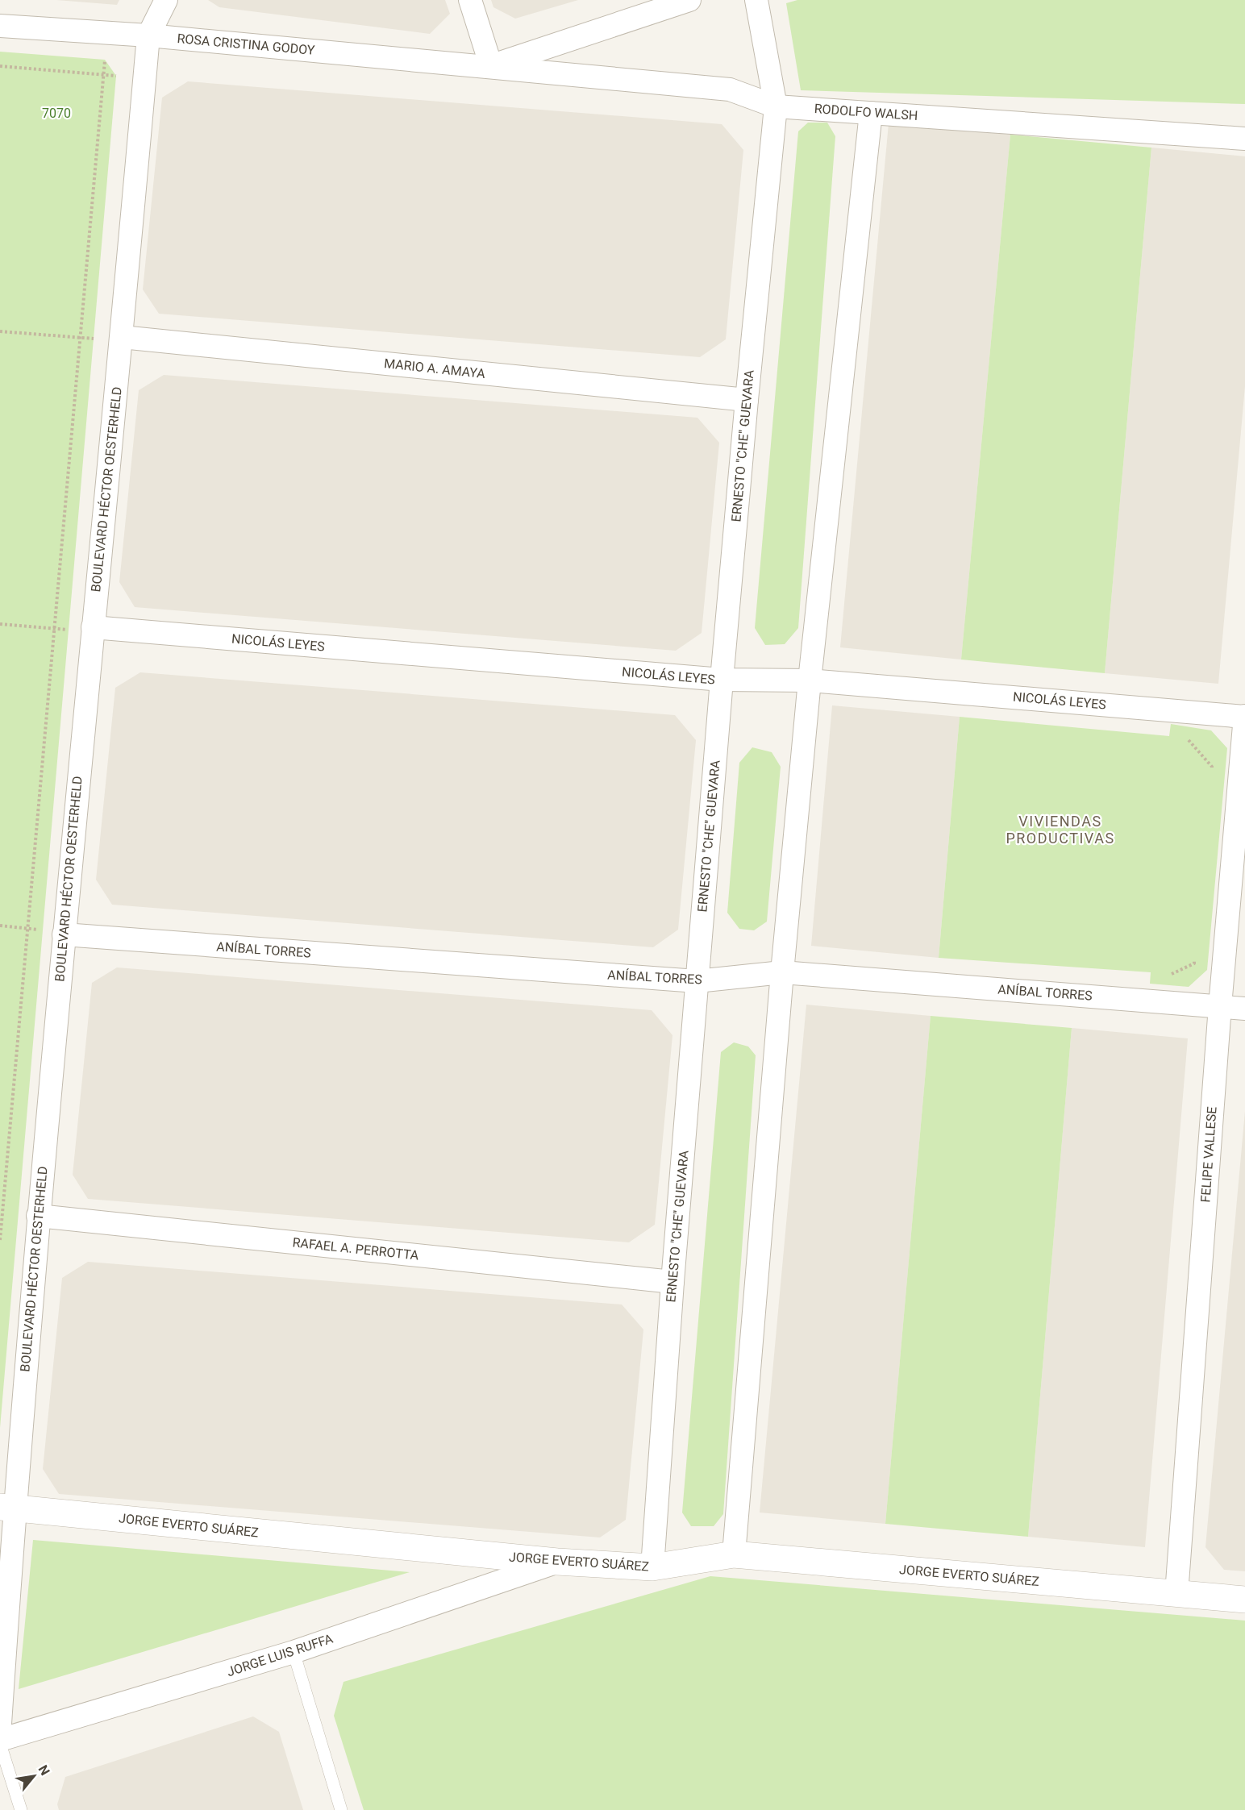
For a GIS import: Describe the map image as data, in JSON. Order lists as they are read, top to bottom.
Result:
{
  "streets": {
    "street": [
      "ROSA CRISTINA GODOY",
      "RODOLFO WALSH",
      "MARIO A. AMAYA",
      "ERNESTO \"CHE\" GUEVARA",
      "BOULEVARD HÉCTOR OESTERHELD",
      "NICOLÁS LEYES",
      "ANÍBAL TORRES",
      "FELIPE VALLESE",
      "RAFAEL A. PERROTTA",
      "JORGE EVERTO SUÁREZ",
      "JORGE LUIS RUFFA"
    ]
  },
  "crossings": [
    ["ROSA CRISTINA GODOY", "RODOLFO WALSH"],
    ["ROSA CRISTINA GODOY", "BOULEVARD HÉCTOR OESTERHELD"],
    ["RODOLFO WALSH", "ERNESTO \"CHE\" GUEVARA"],
    ["MARIO A. AMAYA", "ERNESTO \"CHE\" GUEVARA"],
    ["MARIO A. AMAYA", "BOULEVARD HÉCTOR OESTERHELD"],
    ["ERNESTO \"CHE\" GUEVARA", "NICOLÁS LEYES"],
    ["ERNESTO \"CHE\" GUEVARA", "ANÍBAL TORRES"],
    ["ERNESTO \"CHE\" GUEVARA", "RAFAEL A. PERROTTA"],
    ["ERNESTO \"CHE\" GUEVARA", "JORGE EVERTO SUÁREZ"],
    ["BOULEVARD HÉCTOR OESTERHELD", "NICOLÁS LEYES"],
    ["BOULEVARD HÉCTOR OESTERHELD", "ANÍBAL TORRES"],
    ["BOULEVARD HÉCTOR OESTERHELD", "RAFAEL A. PERROTTA"],
    ["BOULEVARD HÉCTOR OESTERHELD", "JORGE EVERTO SUÁREZ"],
    ["NICOLÁS LEYES", "FELIPE VALLESE"],
    ["ANÍBAL TORRES", "FELIPE VALLESE"],
    ["FELIPE VALLESE", "JORGE EVERTO SUÁREZ"],
    ["JORGE EVERTO SUÁREZ", "JORGE LUIS RUFFA"]
  ],
  "districts": ["VIVIENDAS PRODUCTIVAS"],
  "parks": ["7070"],
  "north": "top right"
}
